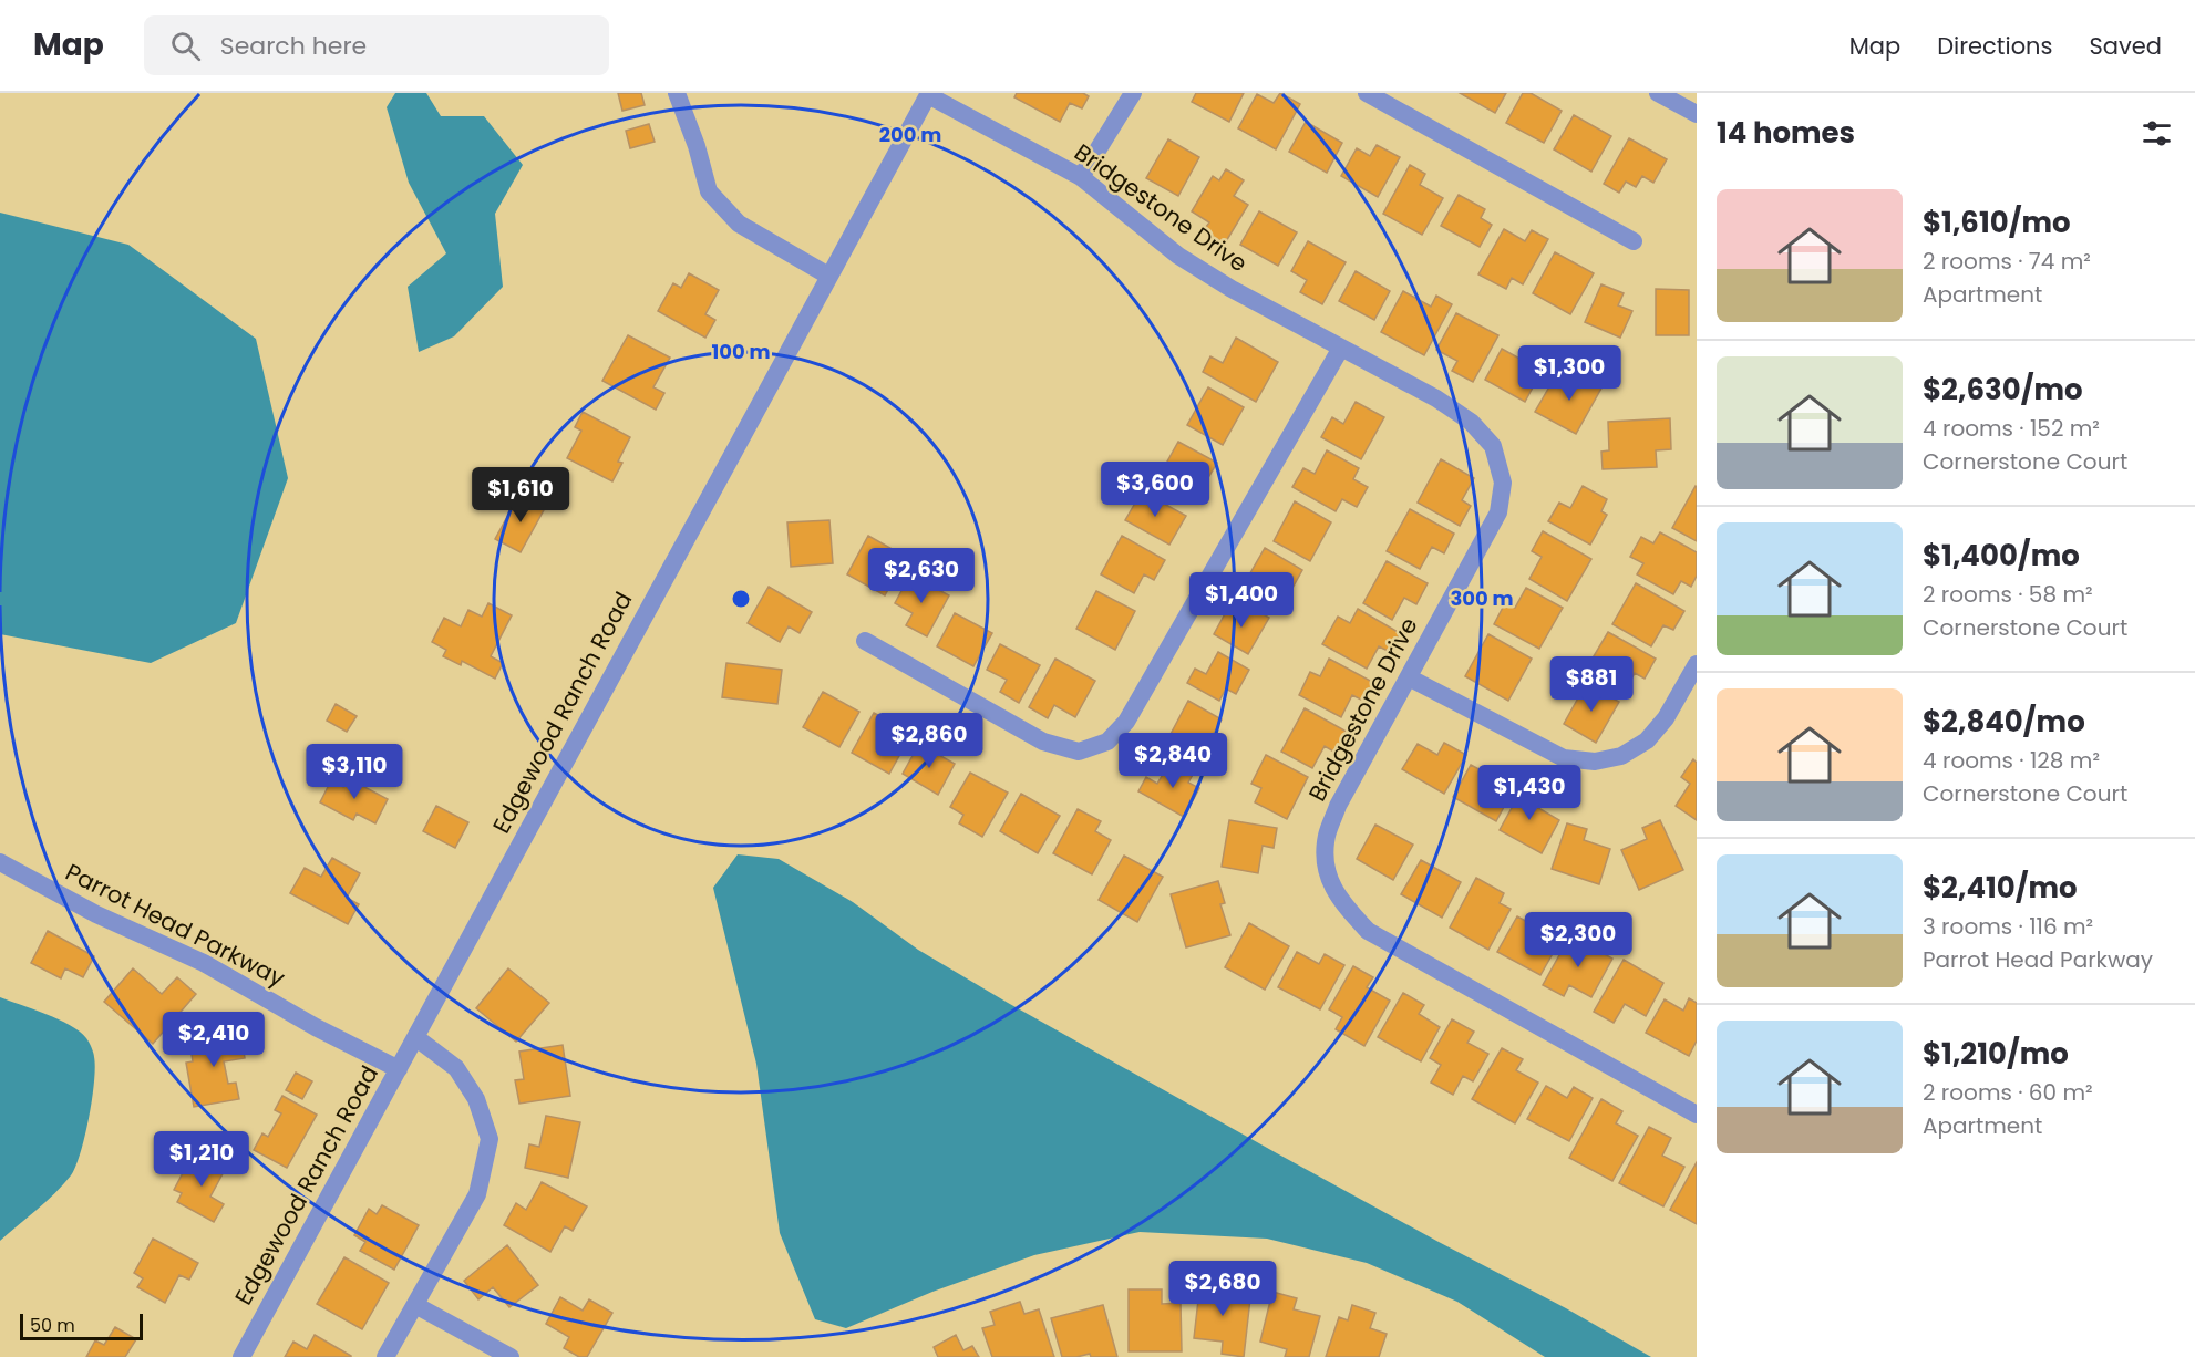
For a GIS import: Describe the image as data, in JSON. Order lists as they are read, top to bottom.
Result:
{
  "streets": {
    "street": ["Bridgestone Drive", "Edgewood Ranch Road", "Parrot Head Parkway"]
  },
  "crossings": [
    ["Bridgestone Drive", "Edgewood Ranch Road"],
    ["Edgewood Ranch Road", "Parrot Head Parkway"]
  ],
  "scale_bar": "50 m",
  "page": {
    "header": "Map",
    "search": "Search here",
    "nav": ["Map", "Directions", "Saved"],
    "heading": "14 homes",
    "list": [
      {
        "name": "$1,610/mo",
        "note": "2 rooms · 74 m² · Apartment"
      },
      {
        "name": "$2,630/mo",
        "note": "4 rooms · 152 m² · Cornerstone Court"
      },
      {
        "name": "$1,400/mo",
        "note": "2 rooms · 58 m² · Cornerstone Court"
      },
      {
        "name": "$2,840/mo",
        "note": "4 rooms · 128 m² · Cornerstone Court"
      },
      {
        "name": "$2,410/mo",
        "note": "3 rooms · 116 m² · Parrot Head Parkway"
      },
      {
        "name": "$1,210/mo",
        "note": "2 rooms · 60 m² · Apartment"
      }
    ],
    "price": [
      "$1,300",
      "$3,600",
      "$1,610",
      "$2,630",
      "$1,400",
      "$881",
      "$2,860",
      "$2,840",
      "$3,110",
      "$1,430",
      "$2,300",
      "$2,410",
      "$1,210",
      "$2,680"
    ],
    "scale": "50 m"
  },
  "rings": ["200 m", "100 m", "300 m"]
}
